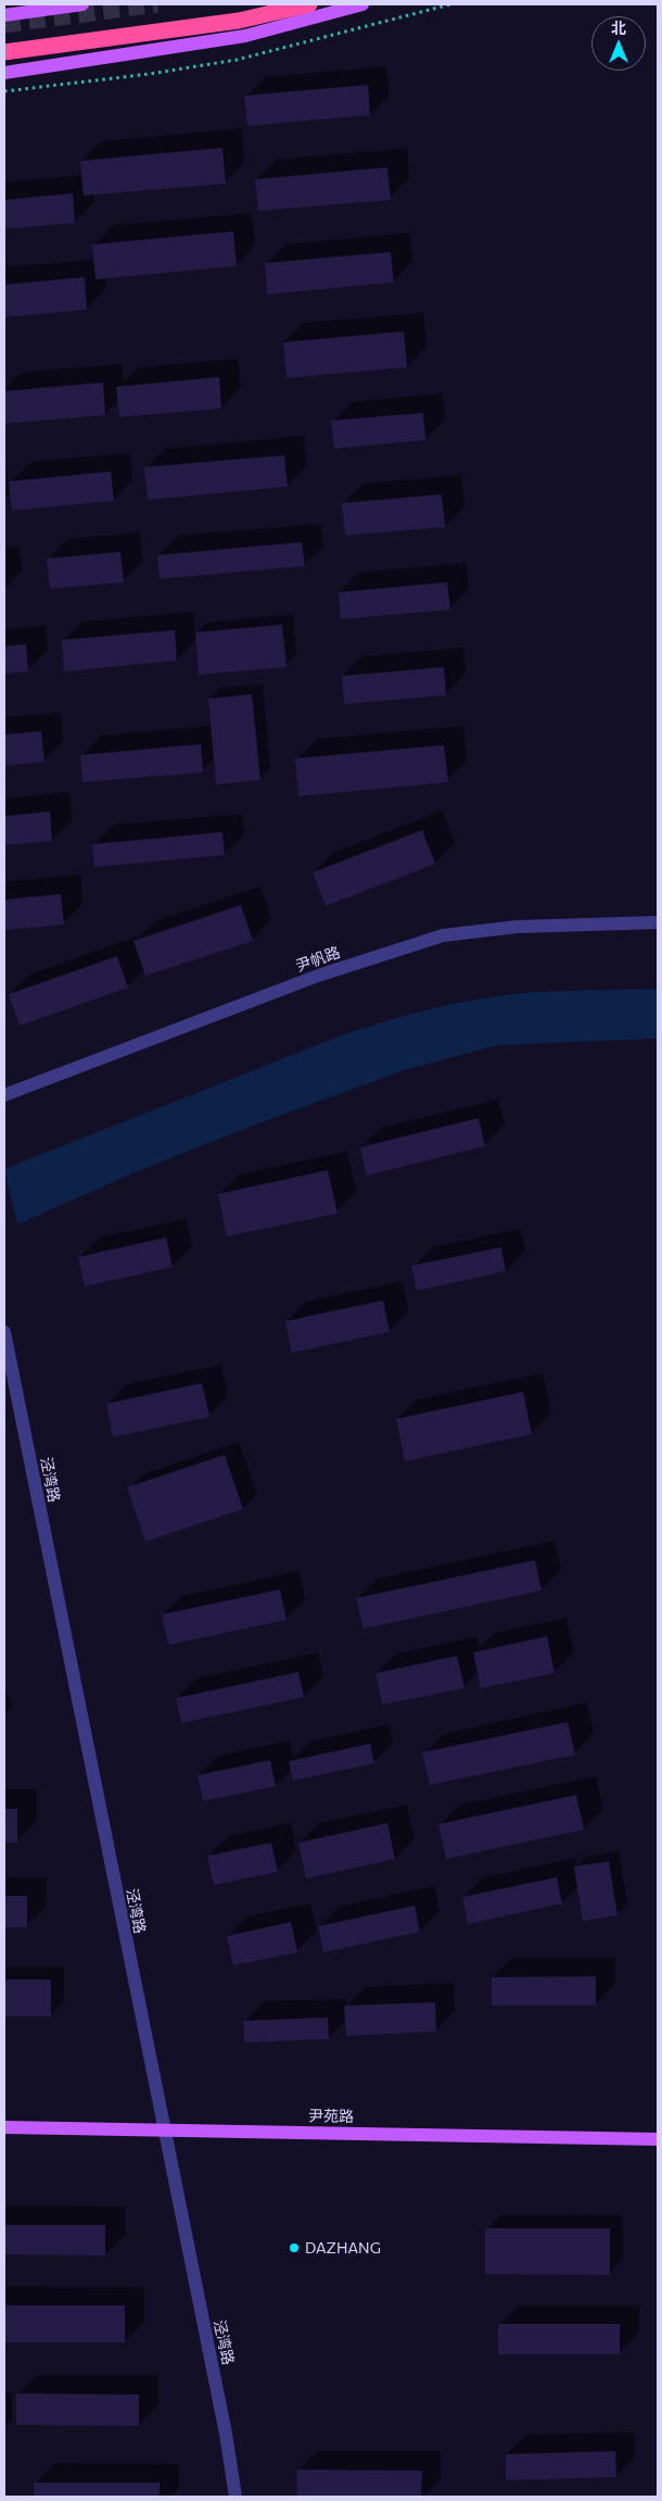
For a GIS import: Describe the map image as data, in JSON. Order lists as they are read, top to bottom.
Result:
{
  "streets": {
    "main road": ["尹苑路"],
    "street": ["尹帆路", "泾湾路"]
  },
  "crossings": [
    ["泾湾路", "尹苑路"]
  ],
  "places": ["DAZHANG"],
  "north": "top"
}
